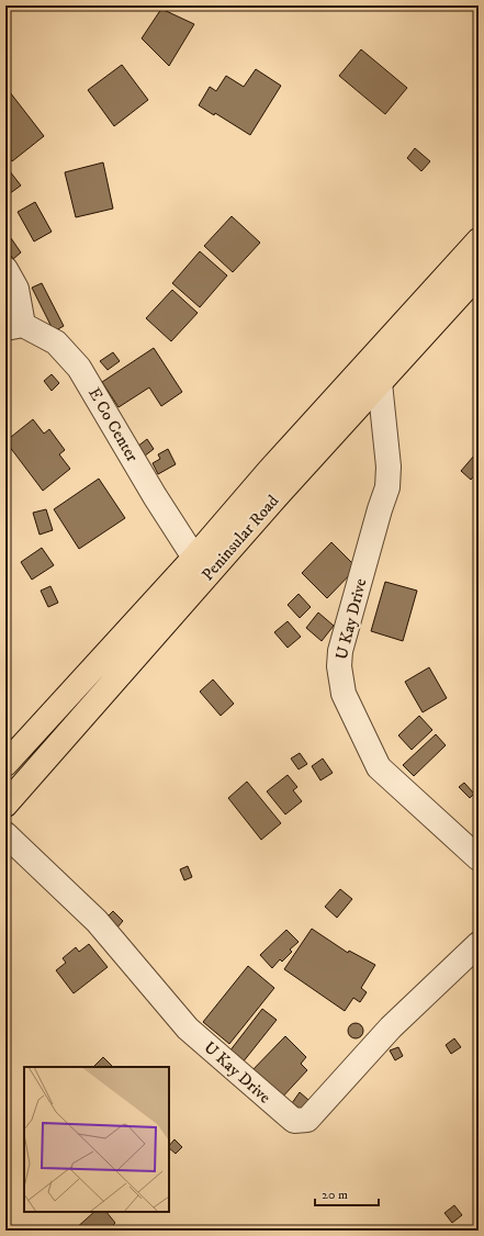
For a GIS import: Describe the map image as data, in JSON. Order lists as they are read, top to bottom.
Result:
{
  "streets": {
    "main road": ["Peninsular Road"],
    "street": ["E Co Center", "U Kay Drive"]
  },
  "crossings": [
    ["E Co Center", "Peninsular Road"],
    ["Peninsular Road", "U Kay Drive"]
  ],
  "scale_bar": "20 m"
}
